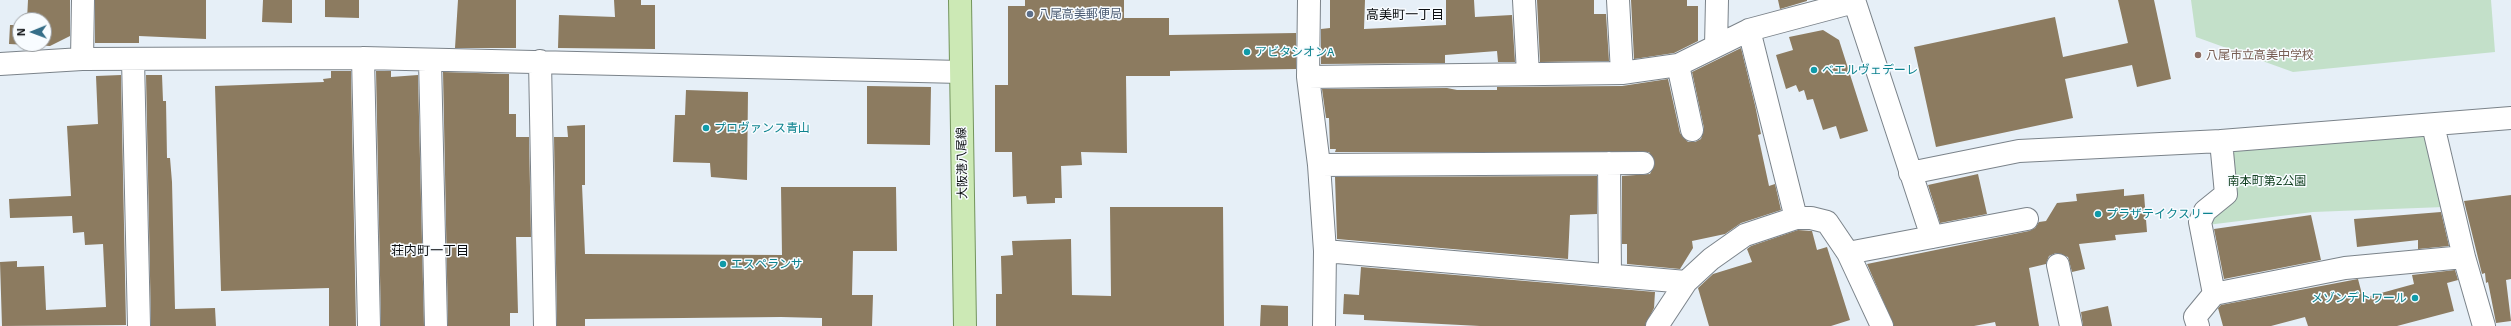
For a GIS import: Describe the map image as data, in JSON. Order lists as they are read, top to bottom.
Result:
{
  "streets": {
    "main road": ["大阪港八尾線"]
  },
  "districts": ["高美町一丁目", "荘内町一丁目"],
  "parks": ["南本町第2公園"],
  "places": [
    "八尾高美郵便局",
    "アビタシオンA",
    "八尾市立高美中学校",
    "ベエルヴェデーレ",
    "プロヴァンス青山",
    "プラザテイクスリー",
    "エスペランサ",
    "メゾンデトワール"
  ],
  "north": "left"
}
